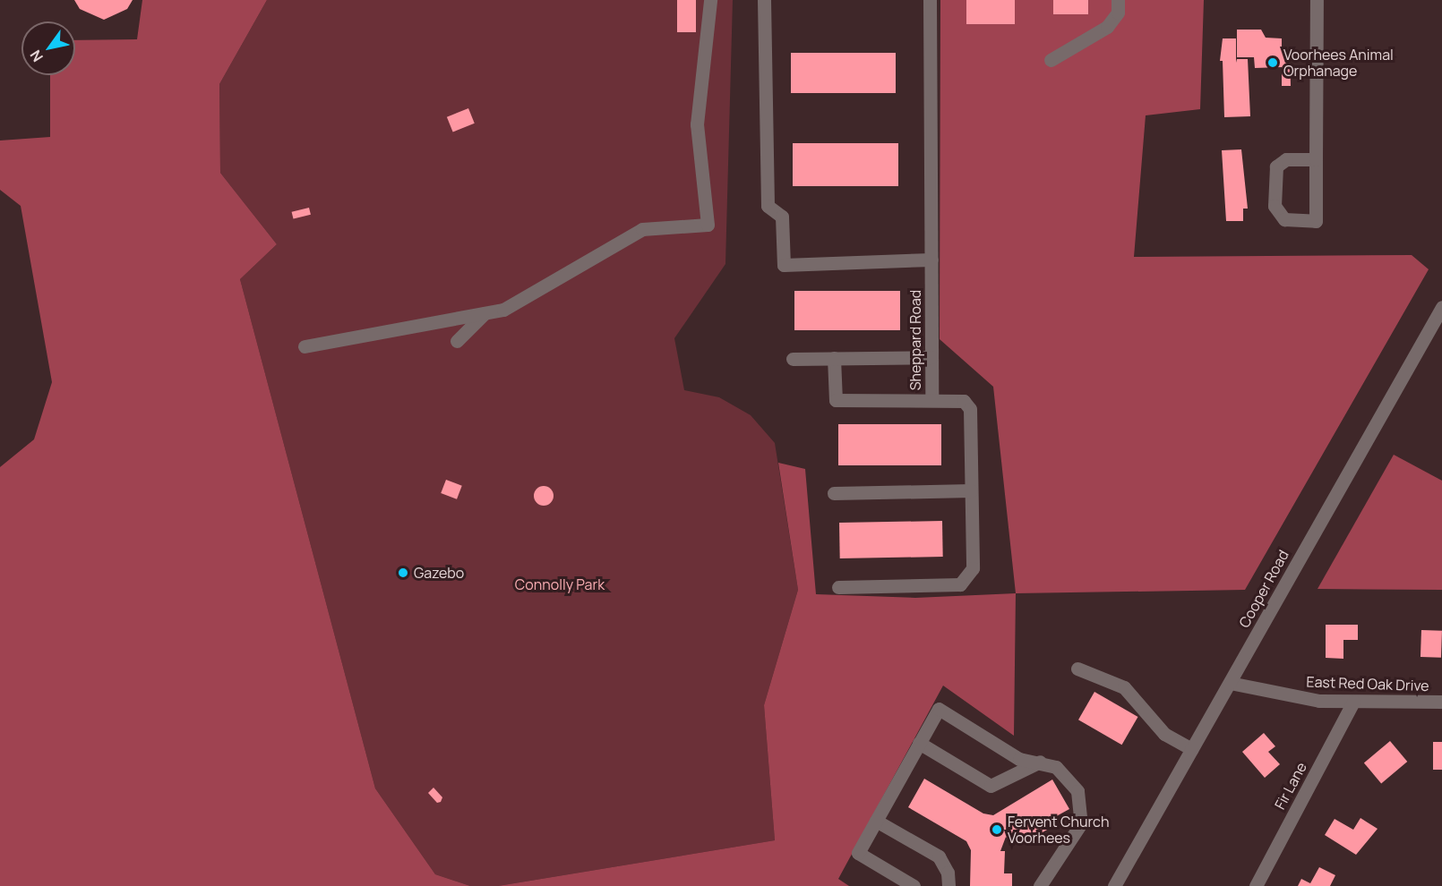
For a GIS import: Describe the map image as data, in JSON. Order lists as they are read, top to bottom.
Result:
{
  "streets": {
    "street": [
      "Sheppard Road",
      "Cooper Road",
      "East Red Oak Drive",
      "Fir Lane"
    ]
  },
  "crossings": [
    ["Cooper Road", "East Red Oak Drive"],
    ["East Red Oak Drive", "Fir Lane"]
  ],
  "parks": ["Connolly Park"],
  "places": ["Voorhees Animal Orphanage", "Gazebo", "Fervent Church Voorhees"],
  "north": "bottom left"
}
